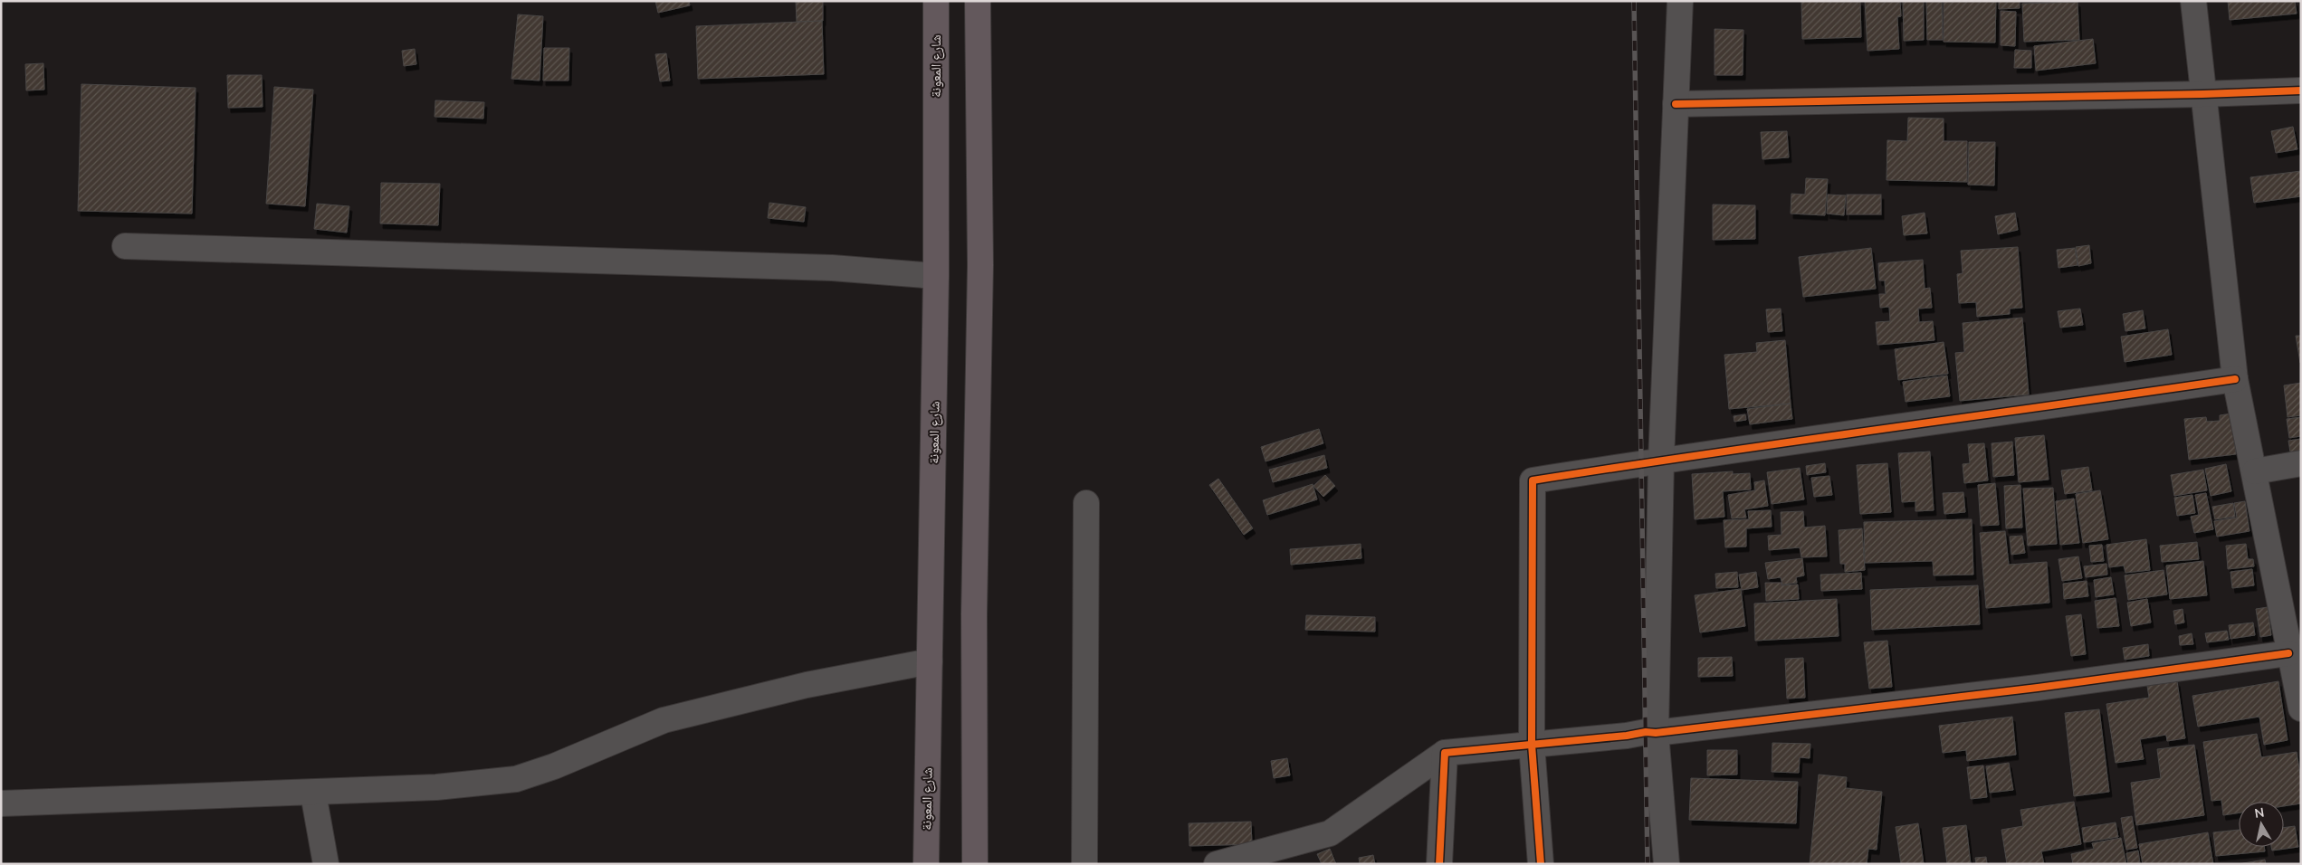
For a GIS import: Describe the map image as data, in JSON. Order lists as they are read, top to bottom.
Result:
{
  "streets": {
    "highway": ["شارع المعونة"]
  },
  "north": "top"
}
